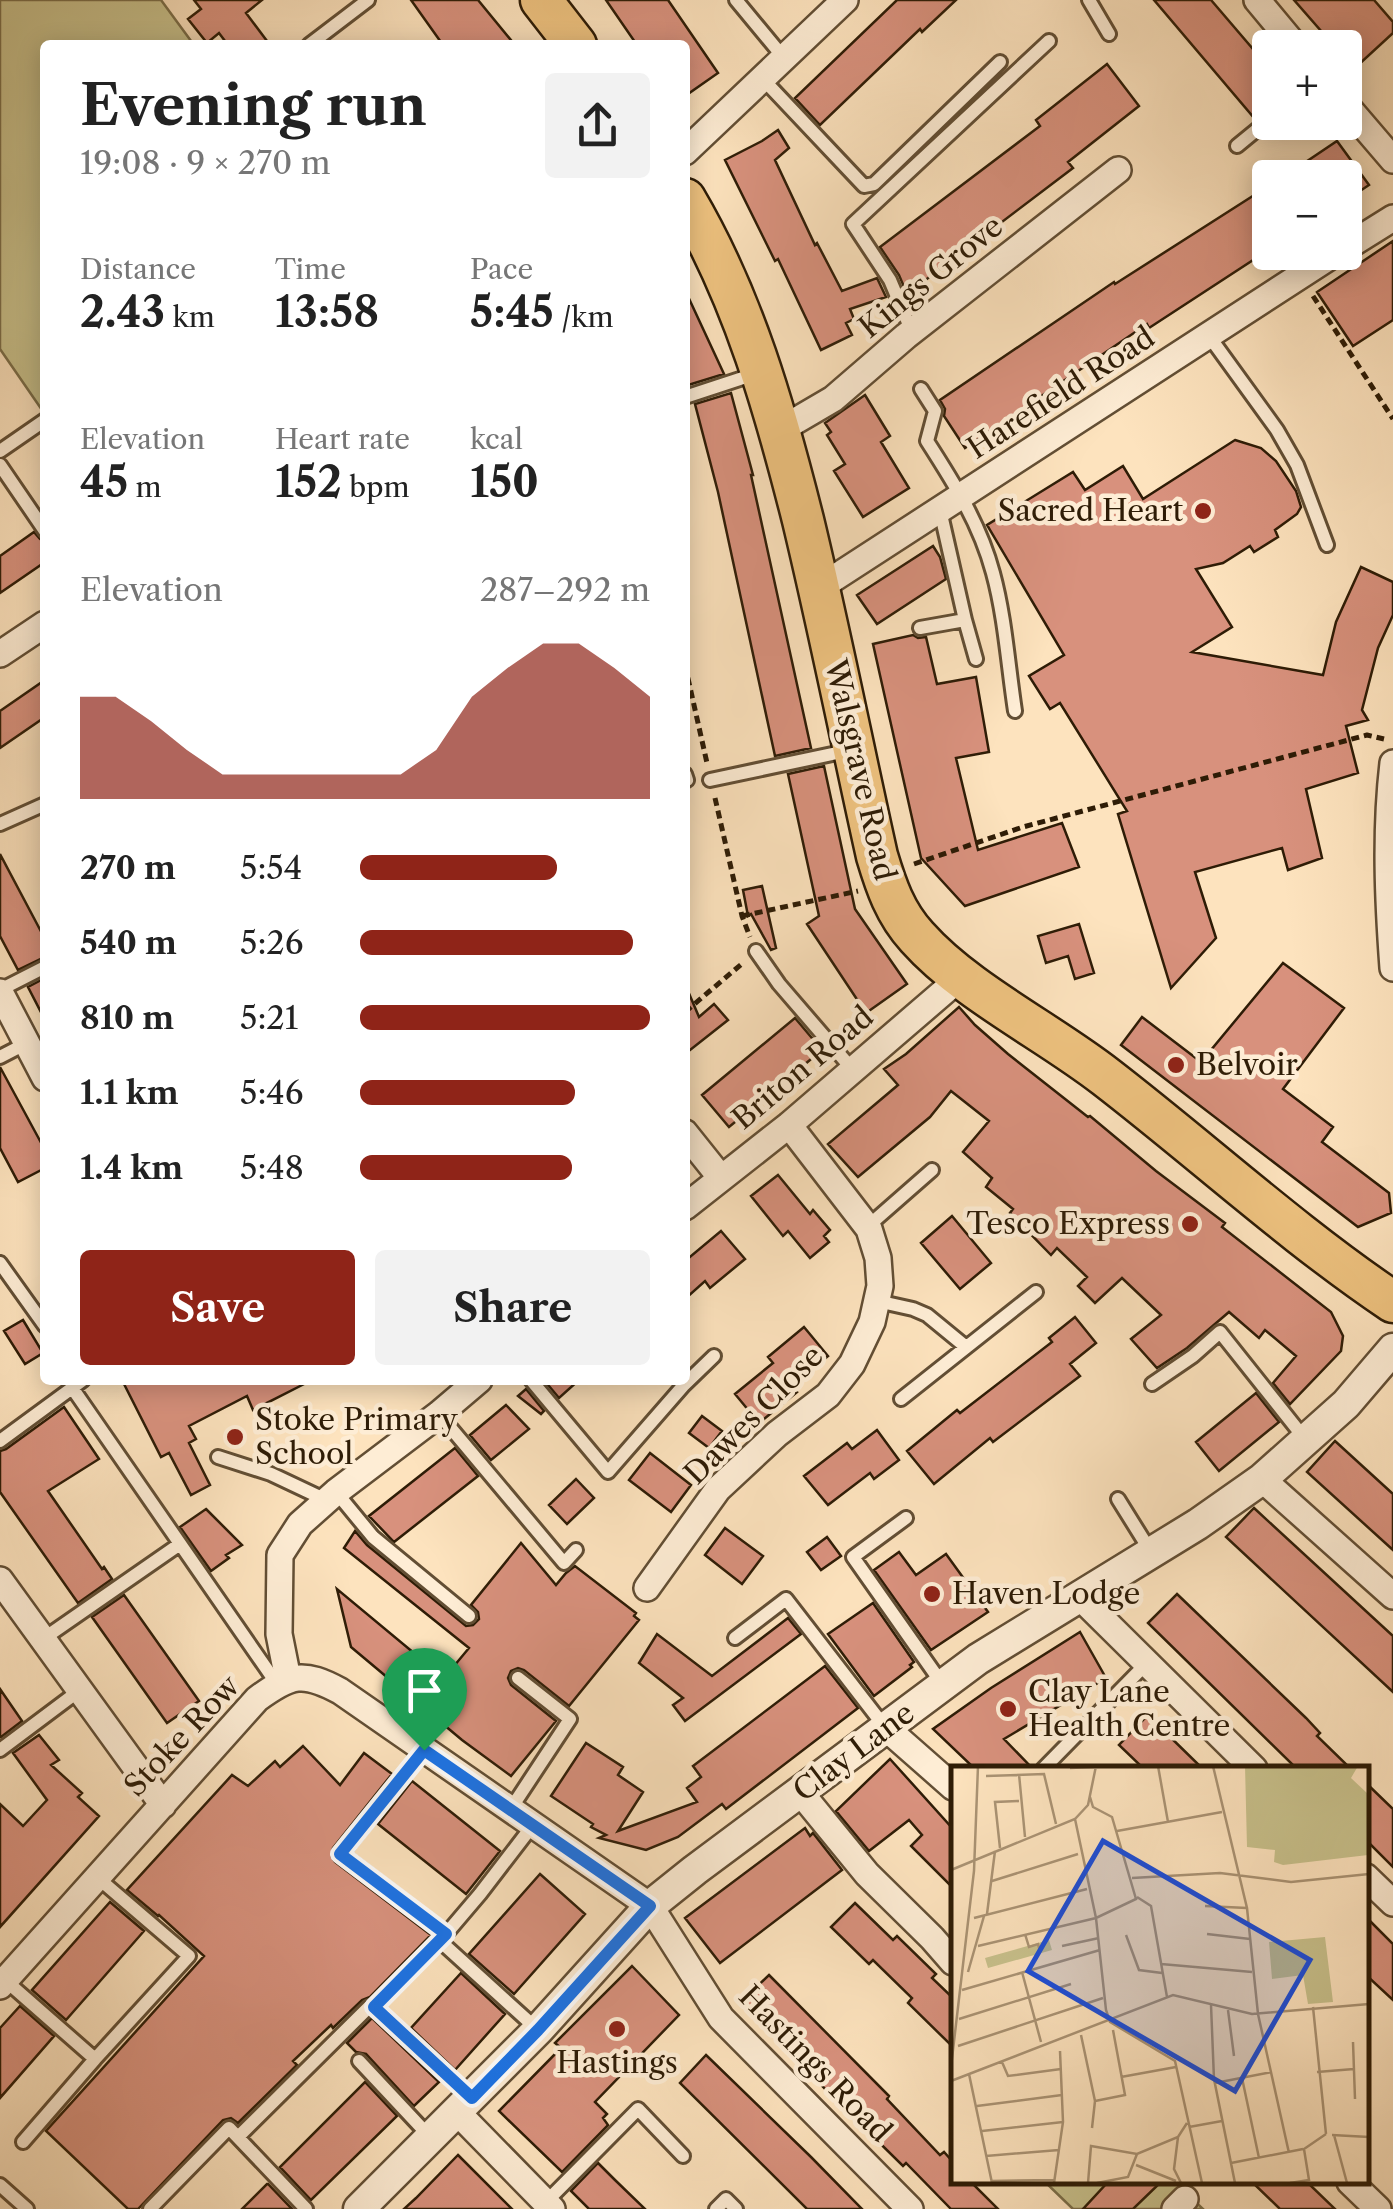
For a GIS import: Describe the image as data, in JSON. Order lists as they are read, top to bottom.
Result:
{
  "streets": {
    "highway": ["Walsgrave Road"],
    "street": [
      "Kings Grove",
      "Harefield Road",
      "Briton Road",
      "Dawes Close",
      "Stoke Row",
      "Clay Lane",
      "Hastings Road"
    ]
  },
  "crossings": [
    ["Kings Grove", "Walsgrave Road"],
    ["Harefield Road", "Walsgrave Road"],
    ["Walsgrave Road", "Briton Road"],
    ["Briton Road", "Dawes Close"],
    ["Stoke Row", "Clay Lane"],
    ["Stoke Row", "Hastings Road"],
    ["Clay Lane", "Hastings Road"]
  ],
  "places": [
    "Sacred Heart",
    "Belvoir",
    "Tesco Express",
    "Stoke Primary School",
    "Haven Lodge",
    "Clay Lane Health Centre",
    "Hastings"
  ],
  "page": {
    "map_buttons": ["+", "−"],
    "heading": ["Evening run", "19:08 · 9 × 270 m"],
    "stats": [
      ["Distance", "2.43 km"],
      ["Time", "13:58"],
      ["Pace", "5:45 /km"],
      ["Elevation", "45 m"],
      ["Heart rate", "152 bpm"],
      ["kcal", "150"]
    ],
    "chart": ["Elevation", "287–292 m"],
    "list": [
      {
        "name": "270 m",
        "note": "5:54"
      },
      {
        "name": "540 m",
        "note": "5:26"
      },
      {
        "name": "810 m",
        "note": "5:21"
      },
      {
        "name": "1.1 km",
        "note": "5:46"
      },
      {
        "name": "1.4 km",
        "note": "5:48"
      }
    ],
    "buttons": ["Save", "Share"]
  }
}
